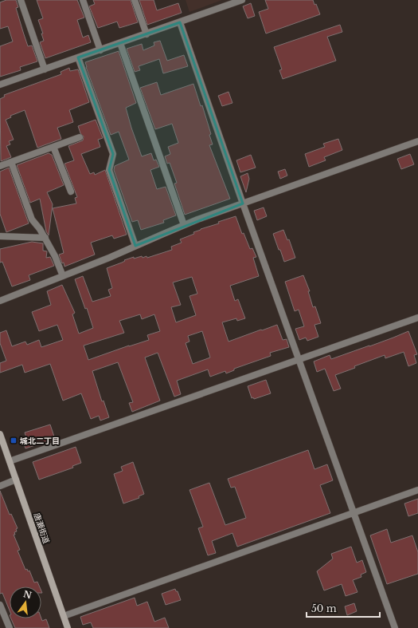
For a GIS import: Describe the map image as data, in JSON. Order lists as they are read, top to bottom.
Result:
{
  "streets": {
    "street": ["唐瀬街道"]
  },
  "places": {
    "transit": ["城北二丁目"]
  },
  "scale_bar": "50 m",
  "north": "top"
}
